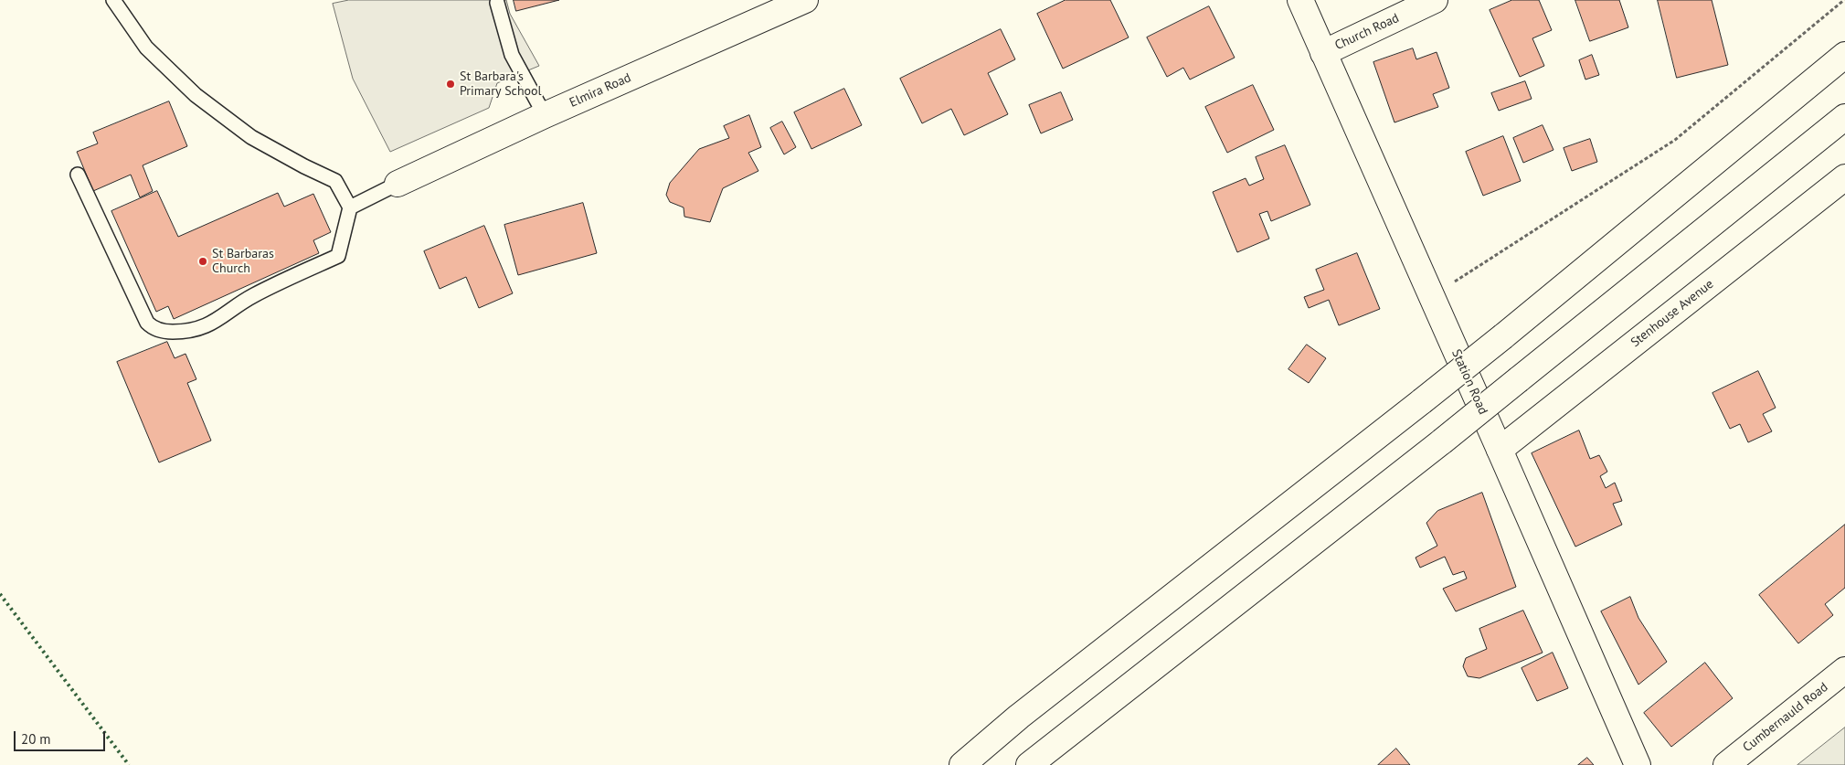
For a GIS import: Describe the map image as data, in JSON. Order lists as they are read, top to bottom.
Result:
{
  "streets": {
    "main road": [
      "Church Road",
      "Elmira Road",
      "Stenhouse Avenue",
      "Station Road",
      "Cumbernauld Road"
    ]
  },
  "crossings": [
    ["Church Road", "Station Road"],
    ["Stenhouse Avenue", "Station Road"]
  ],
  "places": ["St Barbara's Primary School", "St Barbaras Church"],
  "scale_bar": "20 m"
}
